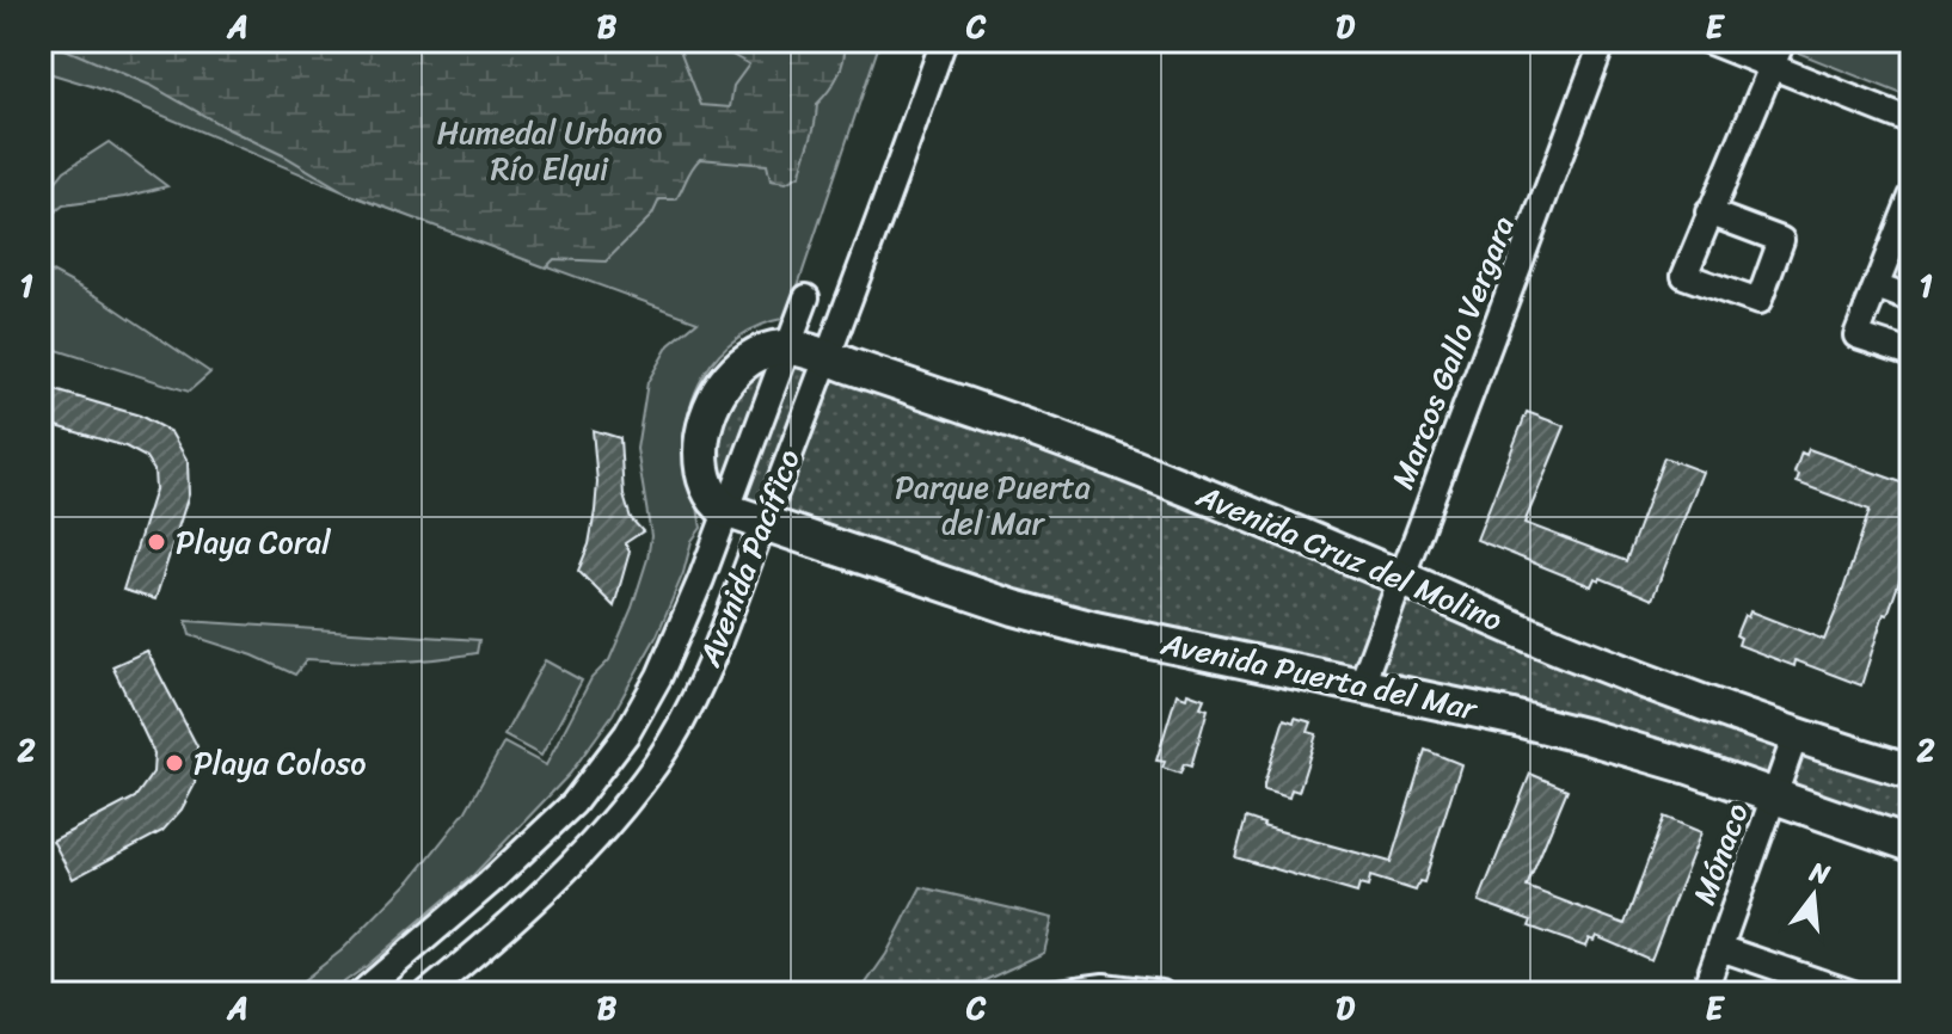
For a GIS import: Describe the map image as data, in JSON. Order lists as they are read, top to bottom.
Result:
{
  "streets": {
    "street": [
      "Marcos Gallo Vergara",
      "Avenida Pacífico",
      "Avenida Cruz del Molino",
      "Avenida Puerta del Mar",
      "Mónaco"
    ]
  },
  "crossings": [
    ["Marcos Gallo Vergara", "Avenida Cruz del Molino"],
    ["Marcos Gallo Vergara", "Avenida Puerta del Mar"],
    ["Avenida Pacífico", "Avenida Cruz del Molino"],
    ["Avenida Pacífico", "Avenida Puerta del Mar"],
    ["Avenida Cruz del Molino", "Mónaco"],
    ["Avenida Puerta del Mar", "Mónaco"]
  ],
  "parks": ["Humedal Urbano Río Elqui", "Parque Puerta del Mar"],
  "places": ["Playa Coral", "Playa Coloso"],
  "north": "top",
  "grid": {
    "columns": [
      "A",
      "B",
      "C",
      "D",
      "E"
    ],
    "rows": ["1", "2"]
  }
}
